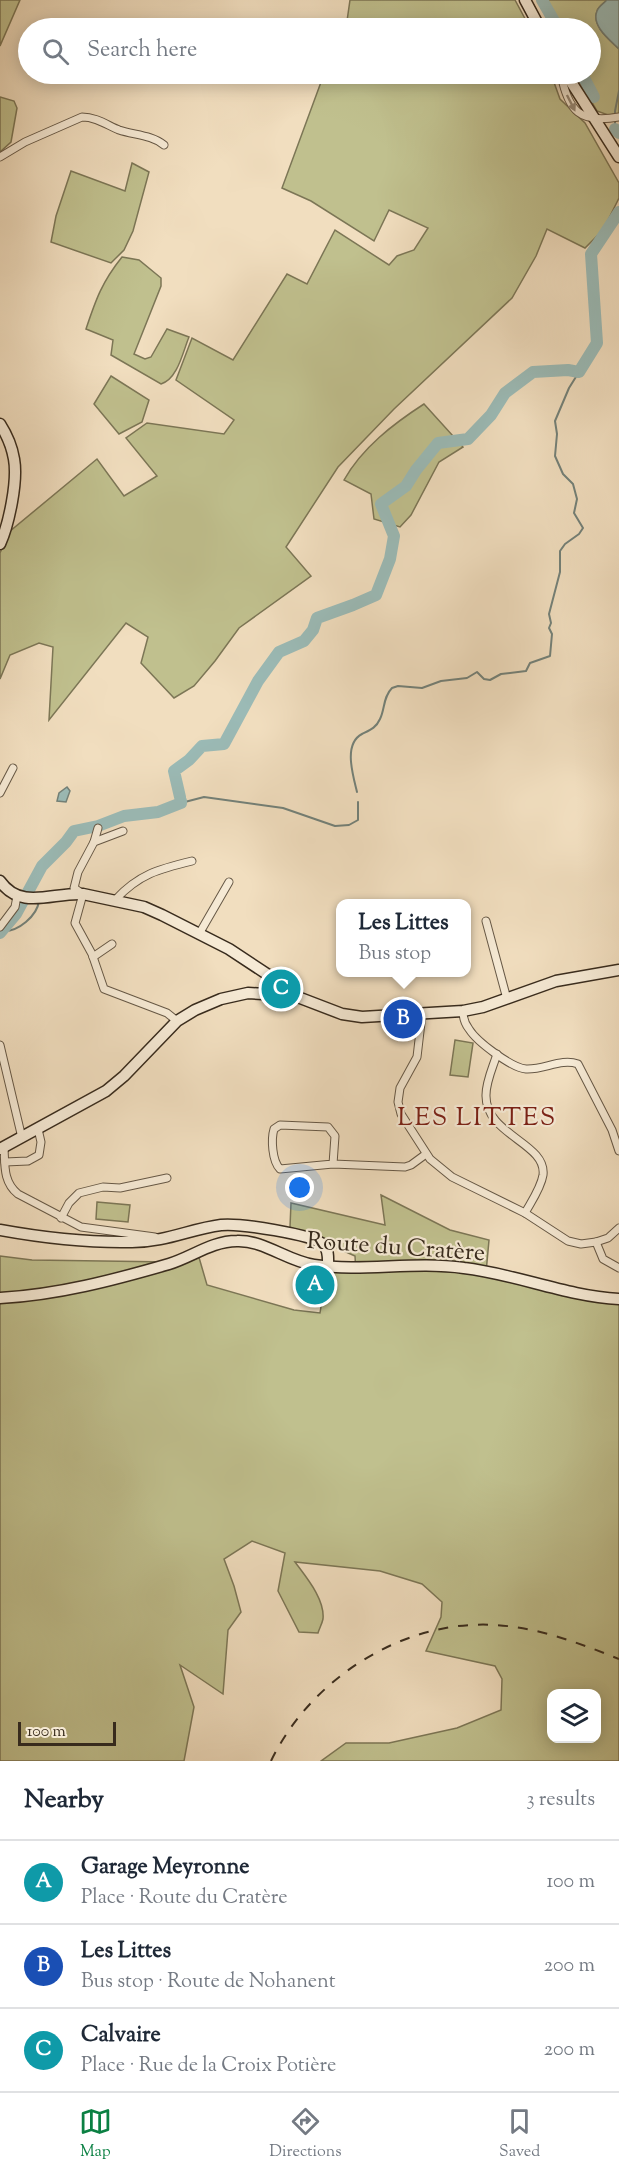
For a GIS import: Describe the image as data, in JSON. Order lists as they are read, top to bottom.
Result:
{
  "streets": {
    "street": ["Route du Cratère"]
  },
  "districts": ["LES LITTES"],
  "scale_bar": "100 m",
  "page": {
    "search": "Search here",
    "popup": ["Les Littes", "Bus stop"],
    "pins": ["C", "B", "A"],
    "scale": "100 m",
    "heading": ["Nearby", "3 results"],
    "list": [
      {
        "mark": "A",
        "name": "Garage Meyronne",
        "note": "Place · Route du Cratère",
        "value": "100 m"
      },
      {
        "mark": "B",
        "name": "Les Littes",
        "note": "Bus stop · Route de Nohanent",
        "value": "200 m"
      },
      {
        "mark": "C",
        "name": "Calvaire",
        "note": "Place · Rue de la Croix Potière",
        "value": "200 m"
      }
    ],
    "nav": ["Map", "Directions", "Saved"]
  }
}
